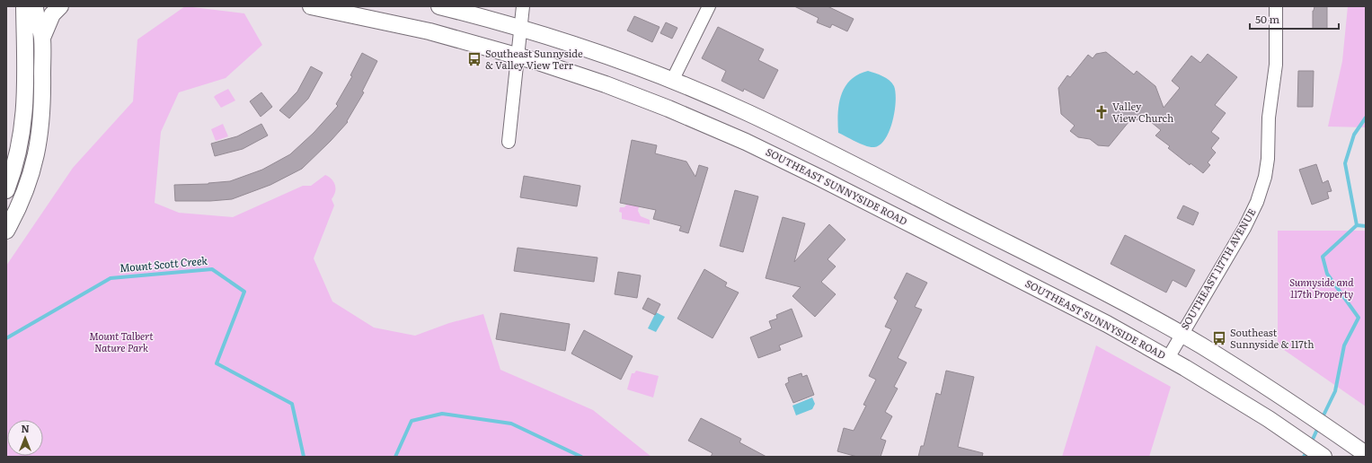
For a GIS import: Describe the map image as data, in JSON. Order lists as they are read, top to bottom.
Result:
{
  "streets": {
    "main road": ["SOUTHEAST SUNNYSIDE ROAD"],
    "street": ["SOUTHEAST 117TH AVENUE"]
  },
  "crossings": [
    ["SOUTHEAST SUNNYSIDE ROAD", "SOUTHEAST 117TH AVENUE"]
  ],
  "water": ["Mount Scott Creek"],
  "parks": ["Sunnyside and 117th Property", "Mount Talbert Nature Park"],
  "places": {
    "bus stop": ["Southeast Sunnyside & Valley View Terr", "Southeast Sunnyside & 117th"],
    "church": ["Valley View Church"]
  },
  "scale_bar": "50 m",
  "north": "top"
}
